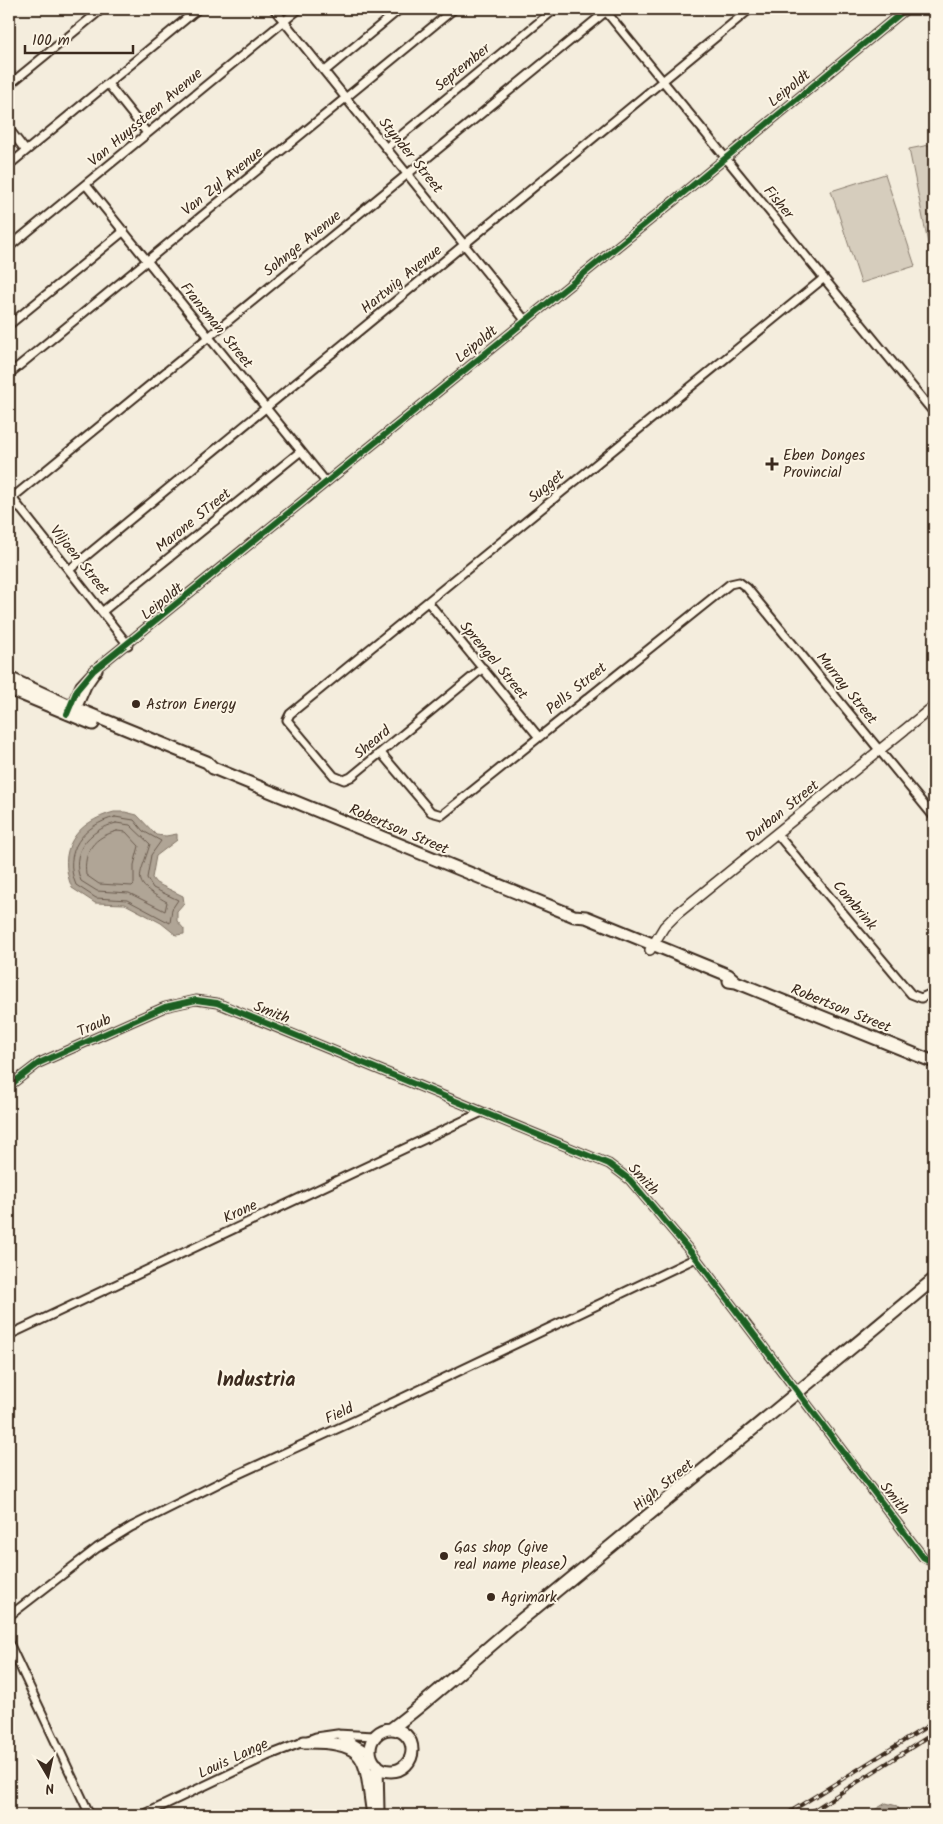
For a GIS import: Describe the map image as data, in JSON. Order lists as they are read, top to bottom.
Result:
{
  "streets": {
    "main road": ["Robertson Street", "High Street"],
    "street": [
      "September",
      "Leipoldt",
      "Van Huyssteen Avenue",
      "Stynder Street",
      "Van Zyl Avenue",
      "Fisher",
      "Sohnge Avenue",
      "Hartwig Avenue",
      "Fransman Street",
      "Sugget",
      "Marone STreet",
      "Viljoen Street",
      "Sprengel Street",
      "Pells Street",
      "Murray Street",
      "Sheard",
      "Durban Street",
      "Combrink",
      "Smith",
      "Traub",
      "Krone",
      "Field",
      "Louis Lange"
    ]
  },
  "crossings": [
    ["September", "Stynder Street"],
    ["Leipoldt", "Stynder Street"],
    ["Leipoldt", "Fisher"],
    ["Leipoldt", "Fransman Street"],
    ["Leipoldt", "Viljoen Street"],
    ["Leipoldt", "Robertson Street"],
    ["Van Huyssteen Avenue", "Stynder Street"],
    ["Van Huyssteen Avenue", "Fransman Street"],
    ["Stynder Street", "Van Zyl Avenue"],
    ["Stynder Street", "Sohnge Avenue"],
    ["Stynder Street", "Hartwig Avenue"],
    ["Van Zyl Avenue", "Fransman Street"],
    ["Fisher", "Sohnge Avenue"],
    ["Fisher", "Hartwig Avenue"],
    ["Fisher", "Sugget"],
    ["Sohnge Avenue", "Fransman Street"],
    ["Sohnge Avenue", "Viljoen Street"],
    ["Hartwig Avenue", "Fransman Street"],
    ["Hartwig Avenue", "Viljoen Street"],
    ["Fransman Street", "Marone STreet"],
    ["Sugget", "Sprengel Street"],
    ["Sugget", "Sheard"],
    ["Marone STreet", "Viljoen Street"],
    ["Sprengel Street", "Pells Street"],
    ["Sprengel Street", "Sheard"],
    ["Pells Street", "Murray Street"],
    ["Pells Street", "Sheard"],
    ["Murray Street", "Durban Street"],
    ["Durban Street", "Robertson Street"],
    ["Durban Street", "Combrink"],
    ["Smith", "Traub"],
    ["Smith", "Krone"],
    ["Smith", "Field"],
    ["Smith", "High Street"],
    ["High Street", "Louis Lange"]
  ],
  "districts": ["Industria"],
  "places": {
    "health": ["Eben Donges Provincial"],
    "other": ["Astron Energy", "Gas shop (give real name please)", "Agrimark"]
  },
  "scale_bar": "100 m",
  "north": "bottom"
}
